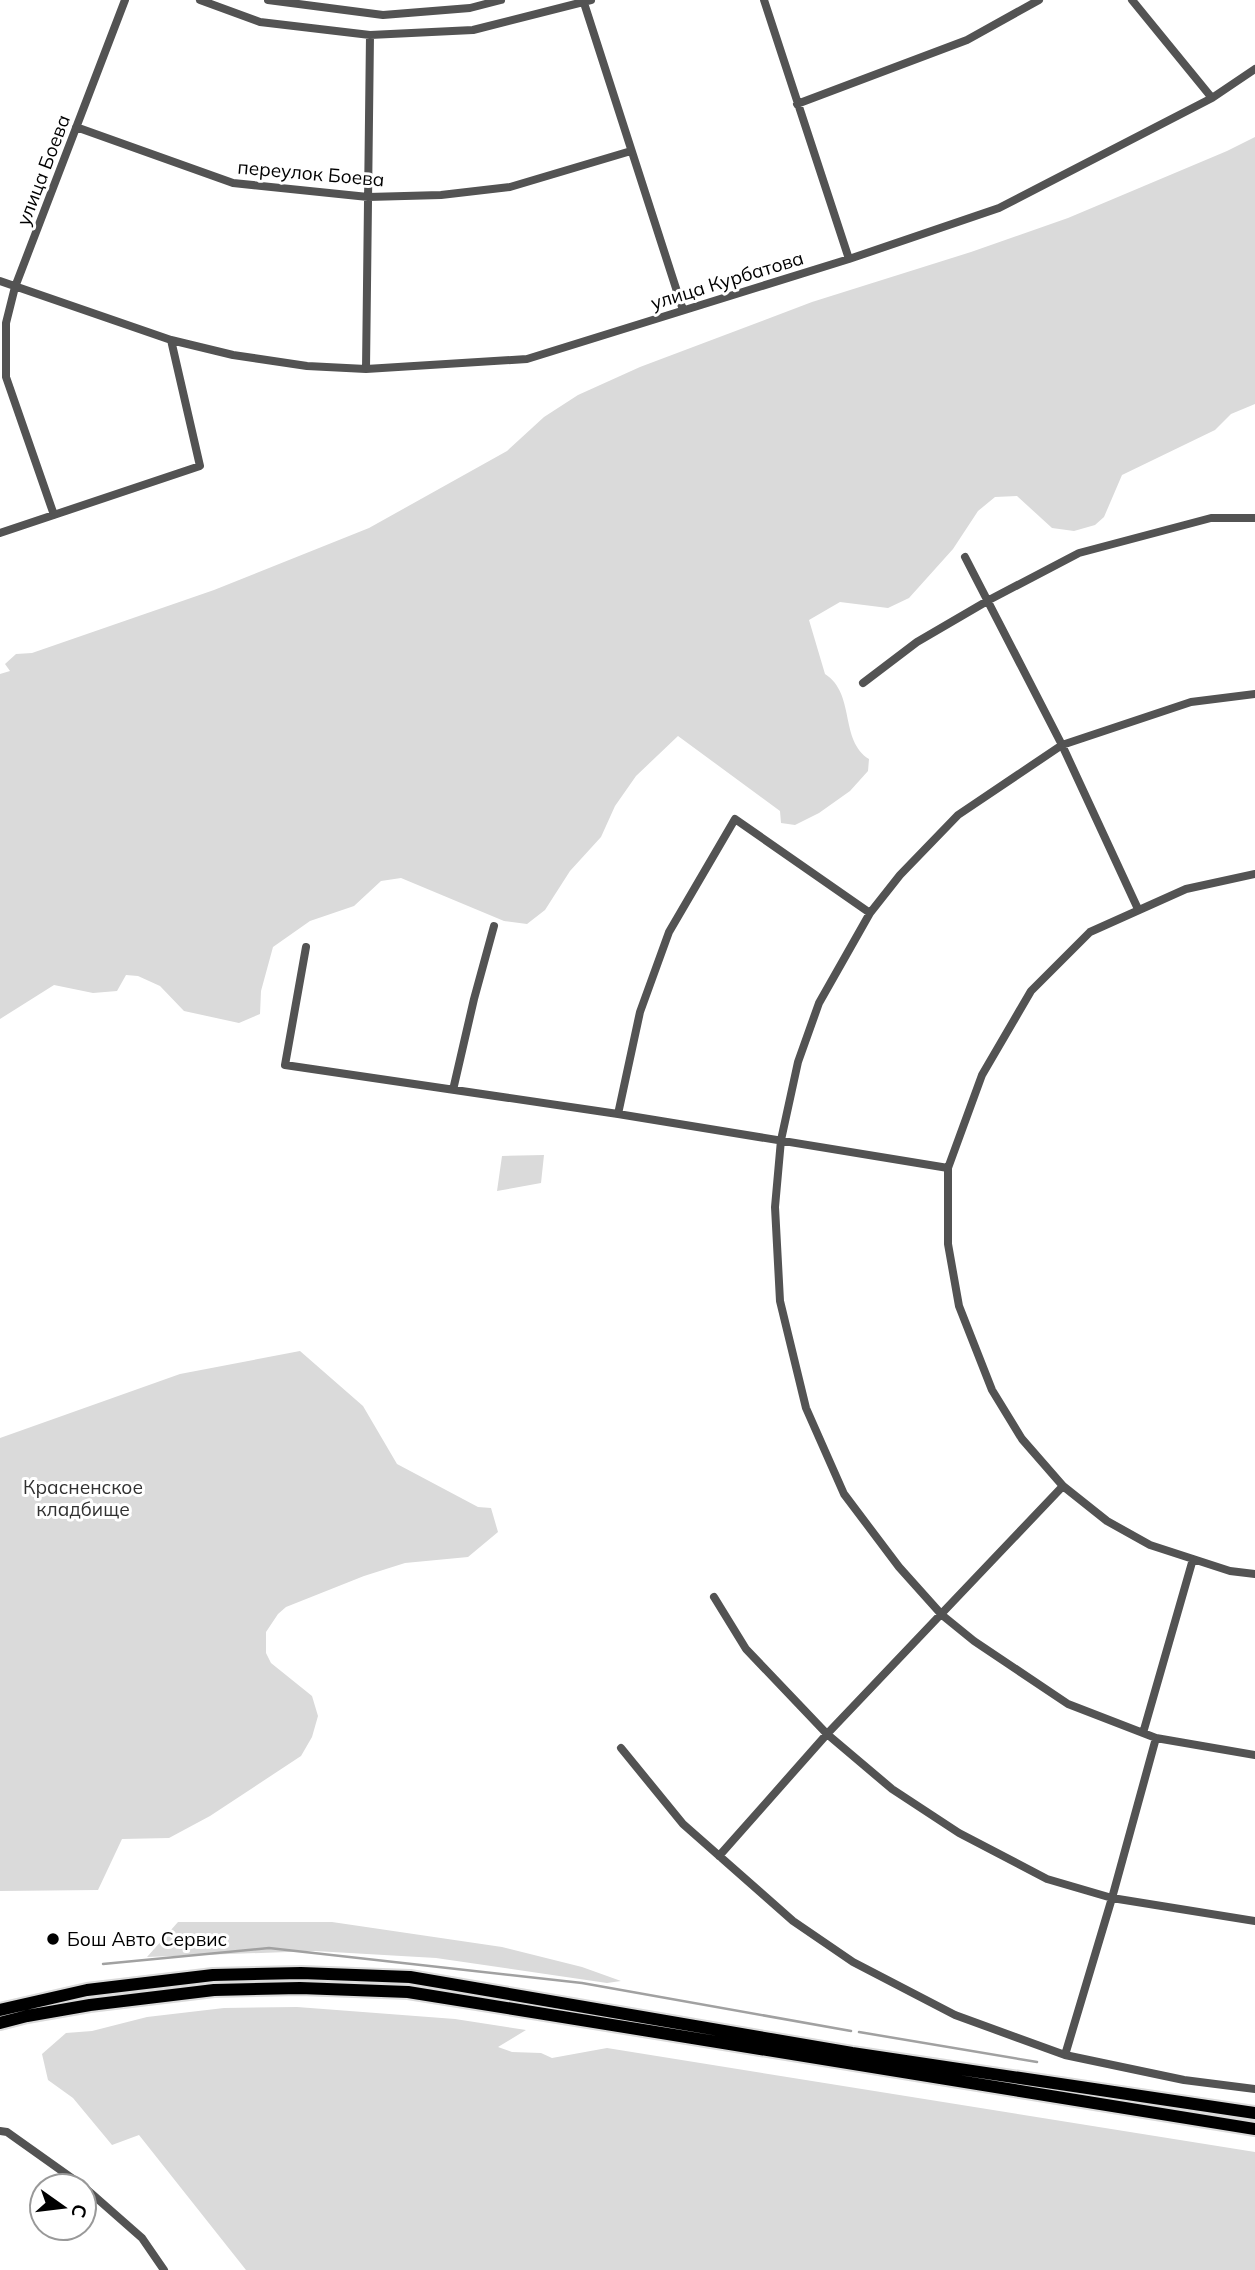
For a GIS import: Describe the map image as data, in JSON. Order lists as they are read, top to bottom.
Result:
{
  "streets": {
    "street": ["улица Боева", "переулок Боева", "улица Курбатова"]
  },
  "crossings": [
    ["улица Боева", "переулок Боева"],
    ["улица Боева", "улица Курбатова"]
  ],
  "parks": ["Красненское кладбище"],
  "places": ["Бош Авто Сервис"],
  "north": "right"
}
